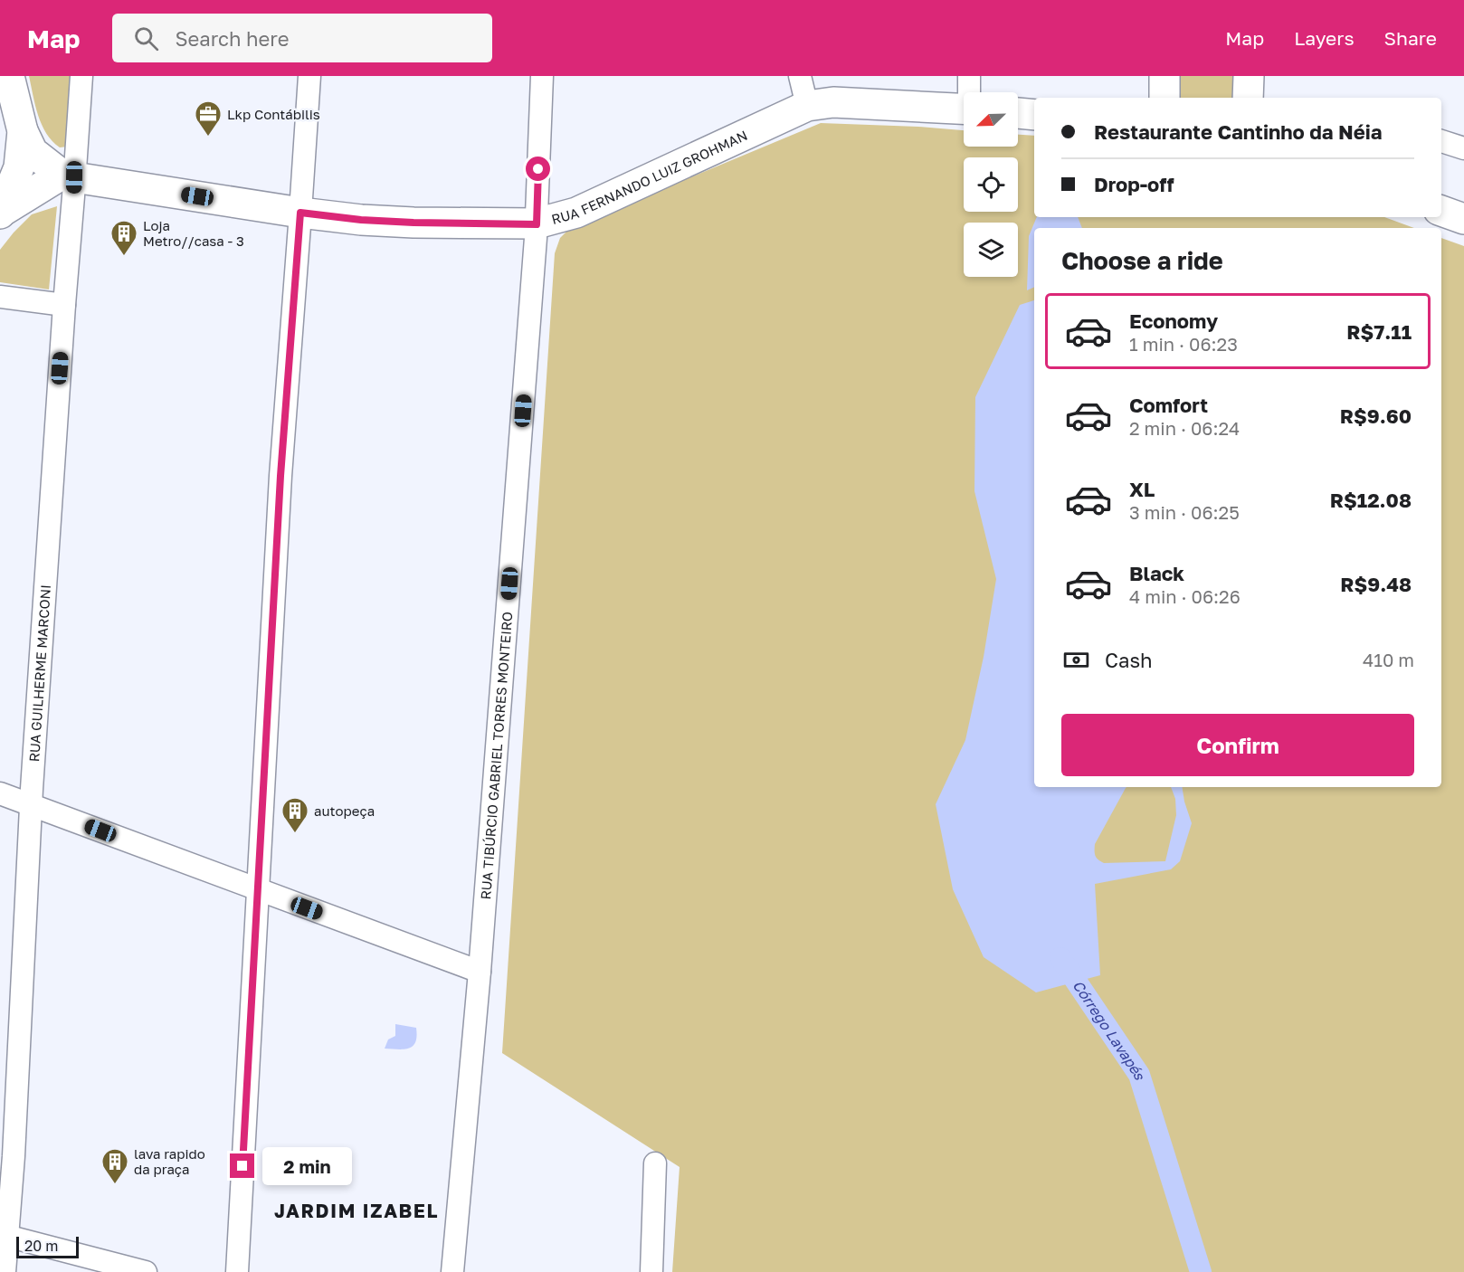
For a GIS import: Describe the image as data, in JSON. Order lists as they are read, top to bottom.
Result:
{
  "streets": {
    "main road": ["RUA FERNANDO LUIZ GROHMAN"],
    "street": ["RUA GUILHERME MARCONI", "RUA TIBÚRCIO GABRIEL TORRES MONTEIRO"]
  },
  "crossings": [
    ["RUA FERNANDO LUIZ GROHMAN", "RUA GUILHERME MARCONI"],
    ["RUA FERNANDO LUIZ GROHMAN", "RUA TIBÚRCIO GABRIEL TORRES MONTEIRO"]
  ],
  "districts": ["JARDIM IZABEL"],
  "water": ["Córrego Lavapés"],
  "places": {
    "office": ["Lkp Contábilis"],
    "building": ["Loja Metro//casa - 3", "autopeça", "lava rapido da praça"]
  },
  "scale_bar": "20 m",
  "north": "bottom left",
  "page": {
    "header": "Map",
    "search": "Search here",
    "nav": ["Map", "Layers", "Share"],
    "banner": ["Restaurante Cantinho da Néia", "Drop-off"],
    "heading": "Choose a ride",
    "list": [
      {
        "name": "Economy",
        "note": "1 min · 06:23",
        "value": "R$7.11"
      },
      {
        "name": "Comfort",
        "note": "2 min · 06:24",
        "value": "R$9.60"
      },
      {
        "name": "XL",
        "note": "3 min · 06:25",
        "value": "R$12.08"
      },
      {
        "name": "Black",
        "note": "4 min · 06:26",
        "value": "R$9.48"
      }
    ],
    "pay": ["Cash", "410 m"],
    "buttons": "Confirm",
    "bubble": "2 min",
    "scale": "20 m"
  }
}
